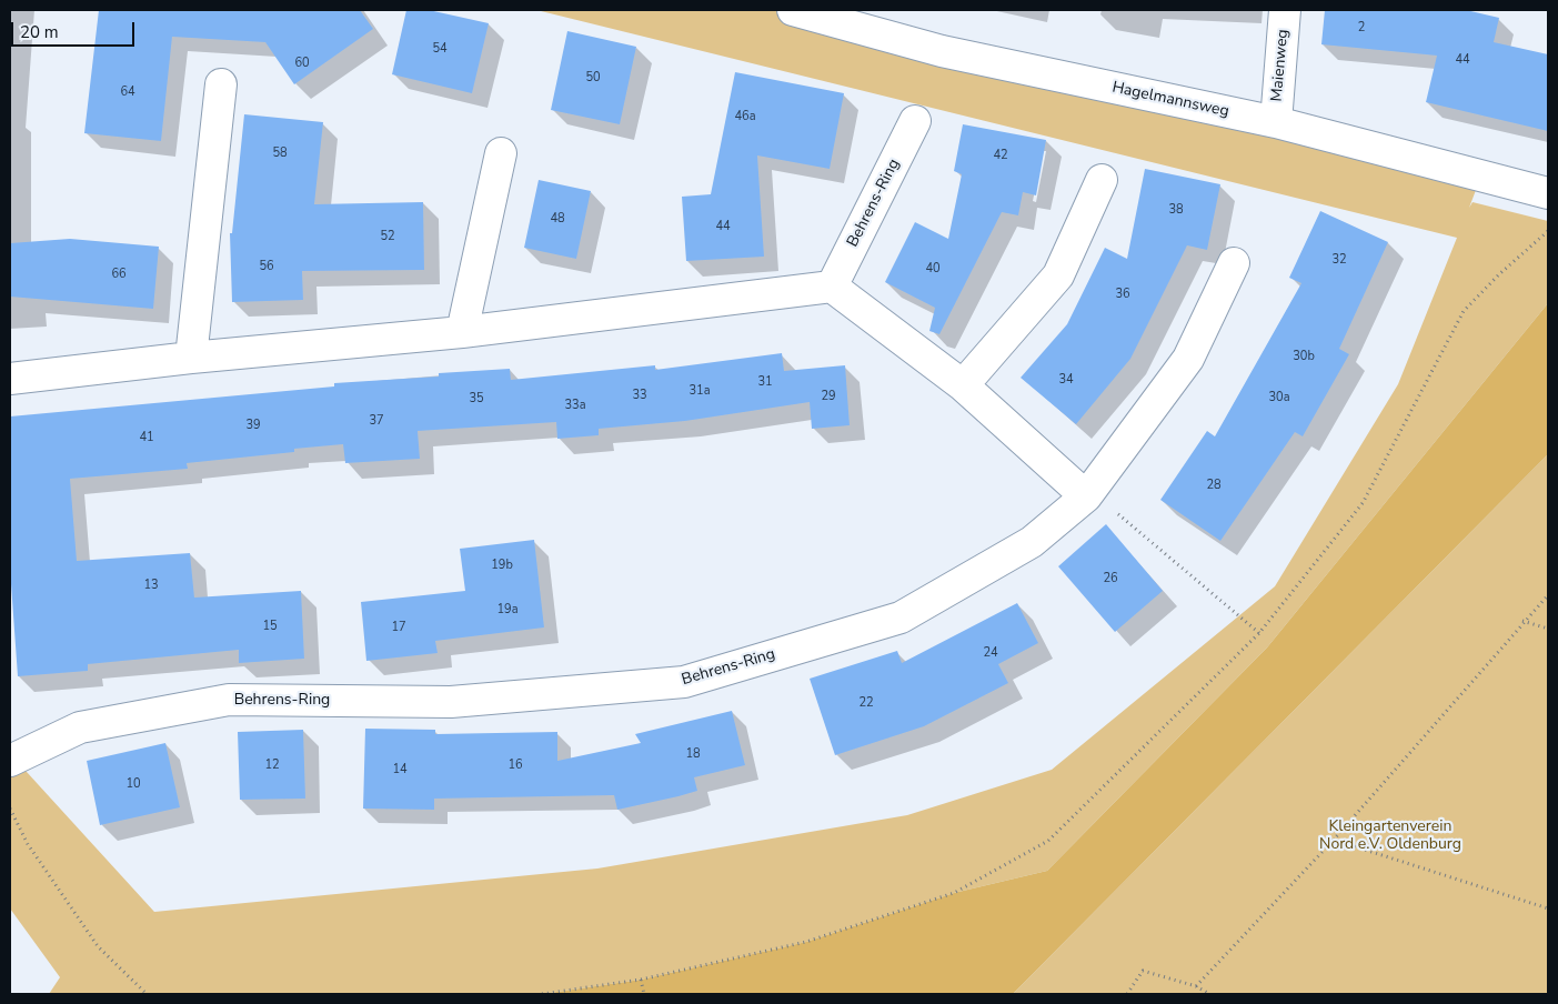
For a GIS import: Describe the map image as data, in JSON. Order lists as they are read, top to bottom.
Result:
{
  "streets": {
    "street": ["Maienweg", "Hagelmannsweg", "Behrens-Ring"]
  },
  "crossings": [
    ["Maienweg", "Hagelmannsweg"]
  ],
  "parks": ["Kleingartenverein Nord e.V. Oldenburg"],
  "house_numbers": [
    "2",
    "54",
    "44",
    "60",
    "50",
    "64",
    "46a",
    "58",
    "42",
    "38",
    "48",
    "44",
    "52",
    "32",
    "56",
    "40",
    "66",
    "36",
    "30b",
    "34",
    "31",
    "31a",
    "33",
    "29",
    "30a",
    "35",
    "33a",
    "37",
    "39",
    "41",
    "28",
    "19b",
    "26",
    "13",
    "19a",
    "15",
    "17",
    "24",
    "22",
    "18",
    "12",
    "16",
    "14",
    "10"
  ],
  "scale_bar": "20 m"
}
